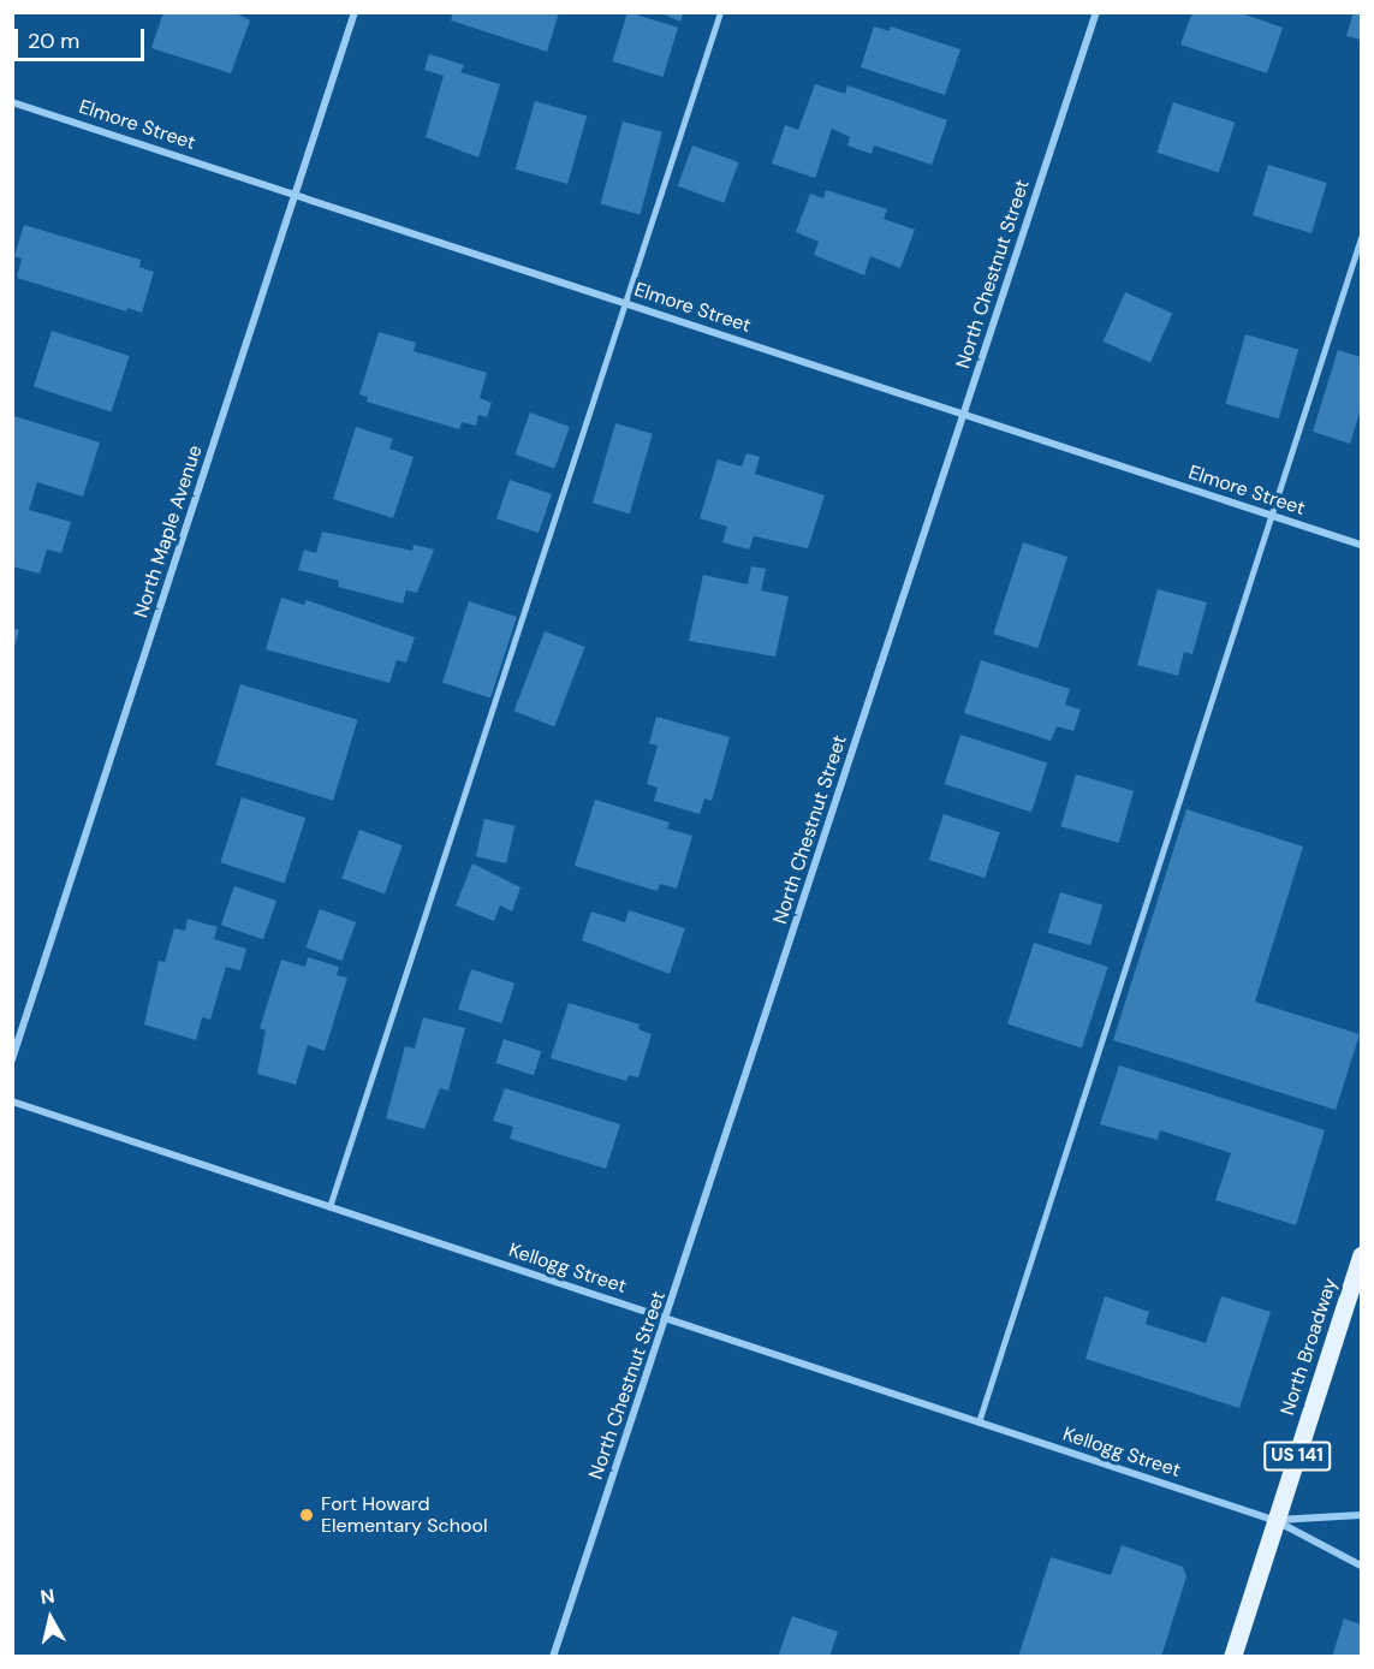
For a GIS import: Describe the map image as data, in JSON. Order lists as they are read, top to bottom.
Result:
{
  "streets": {
    "main road": ["North Broadway", "US 141"],
    "street": [
      "Elmore Street",
      "North Chestnut Street",
      "North Maple Avenue",
      "Kellogg Street"
    ]
  },
  "crossings": [
    ["Elmore Street", "North Chestnut Street"],
    ["Elmore Street", "North Maple Avenue"],
    ["North Chestnut Street", "Kellogg Street"],
    ["Kellogg Street", "North Broadway"]
  ],
  "places": ["Fort Howard Elementary School"],
  "scale_bar": "20 m",
  "north": "top"
}
